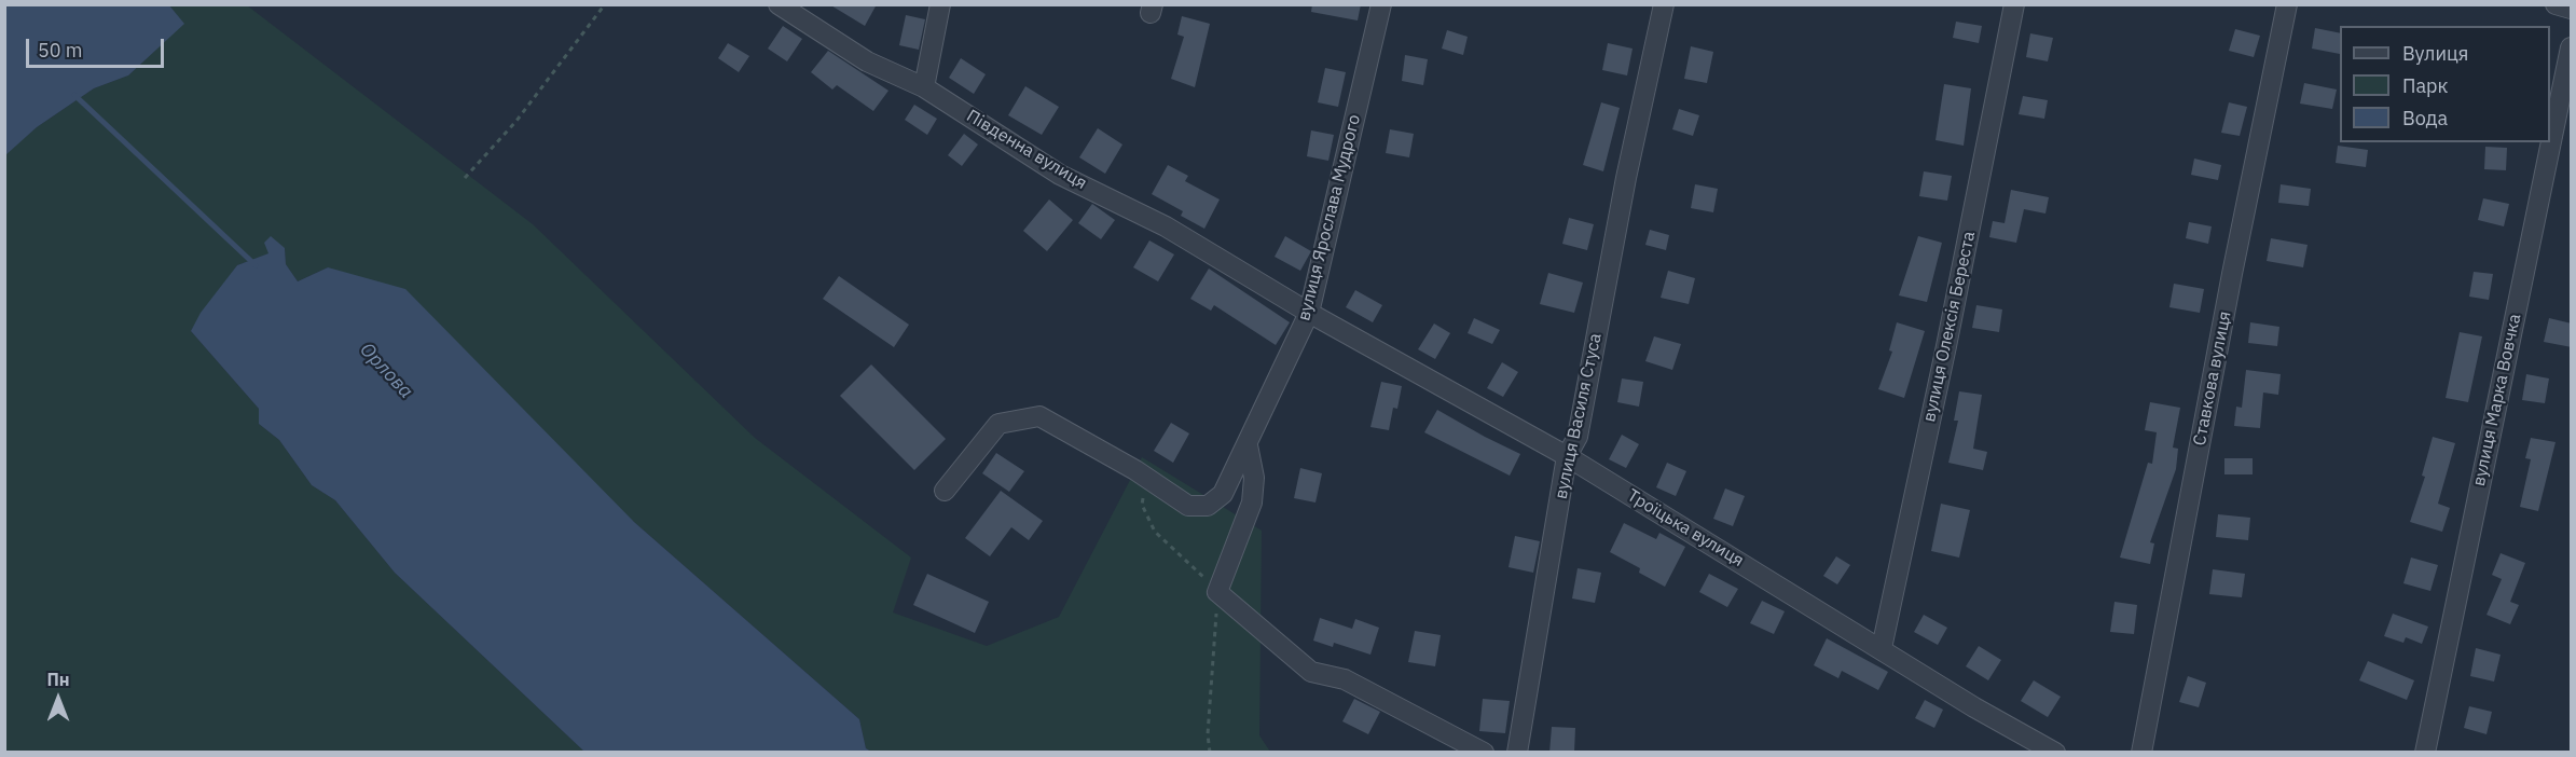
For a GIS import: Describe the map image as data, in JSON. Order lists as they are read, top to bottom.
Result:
{
  "streets": {
    "street": [
      "Південна вулиця",
      "вулиця Ярослава Мудрого",
      "вулиця Олексія Береста",
      "Ставкова вулиця",
      "вулиця Марка Вовчка",
      "вулиця Василя Стуса",
      "Троїцька вулиця"
    ]
  },
  "crossings": [
    ["Південна вулиця", "вулиця Ярослава Мудрого"],
    ["Південна вулиця", "Троїцька вулиця"],
    ["вулиця Ярослава Мудрого", "Троїцька вулиця"],
    ["вулиця Олексія Береста", "Троїцька вулиця"],
    ["вулиця Василя Стуса", "Троїцька вулиця"]
  ],
  "water": ["Орлова"],
  "legend": ["Вулиця", "Парк", "Вода"],
  "scale_bar": "50 m",
  "north": "top"
}
